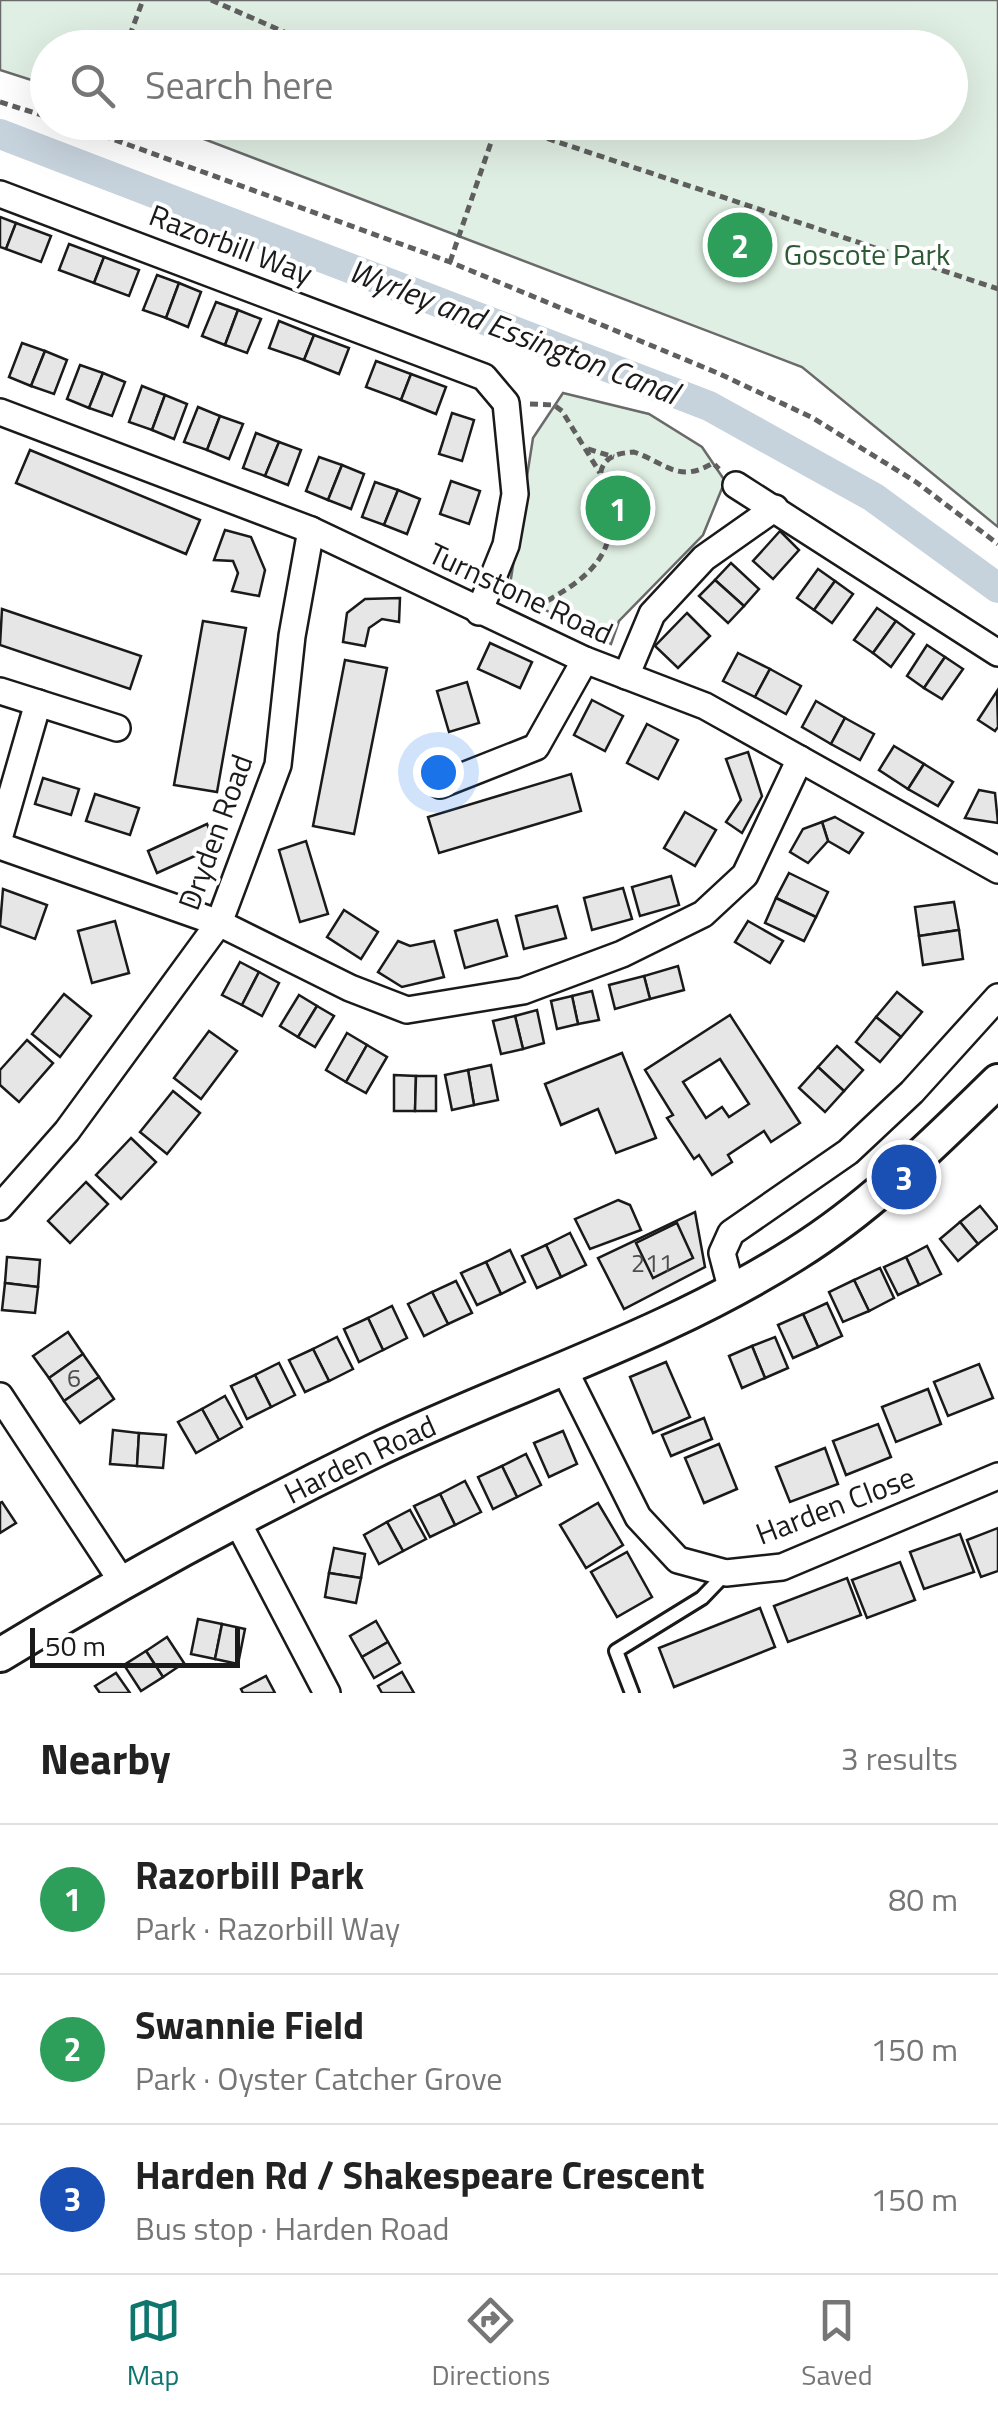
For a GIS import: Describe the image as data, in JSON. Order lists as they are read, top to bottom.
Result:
{
  "streets": {
    "street": [
      "Razorbill Way",
      "Turnstone Road",
      "Dryden Road",
      "Harden Road",
      "Harden Close"
    ]
  },
  "crossings": [
    ["Turnstone Road", "Dryden Road"],
    ["Harden Road", "Harden Close"]
  ],
  "water": ["Wyrley and Essington Canal"],
  "parks": ["Goscote Park"],
  "house_numbers": ["211", "6"],
  "scale_bar": "50 m",
  "page": {
    "search": "Search here",
    "pins": ["2", "1", "3"],
    "scale": "50 m",
    "heading": ["Nearby", "3 results"],
    "list": [
      {
        "mark": "1",
        "name": "Razorbill Park",
        "note": "Park · Razorbill Way",
        "value": "80 m"
      },
      {
        "mark": "2",
        "name": "Swannie Field",
        "note": "Park · Oyster Catcher Grove",
        "value": "150 m"
      },
      {
        "mark": "3",
        "name": "Harden Rd / Shakespeare Crescent",
        "note": "Bus stop · Harden Road",
        "value": "150 m"
      }
    ],
    "nav": ["Map", "Directions", "Saved"]
  }
}
